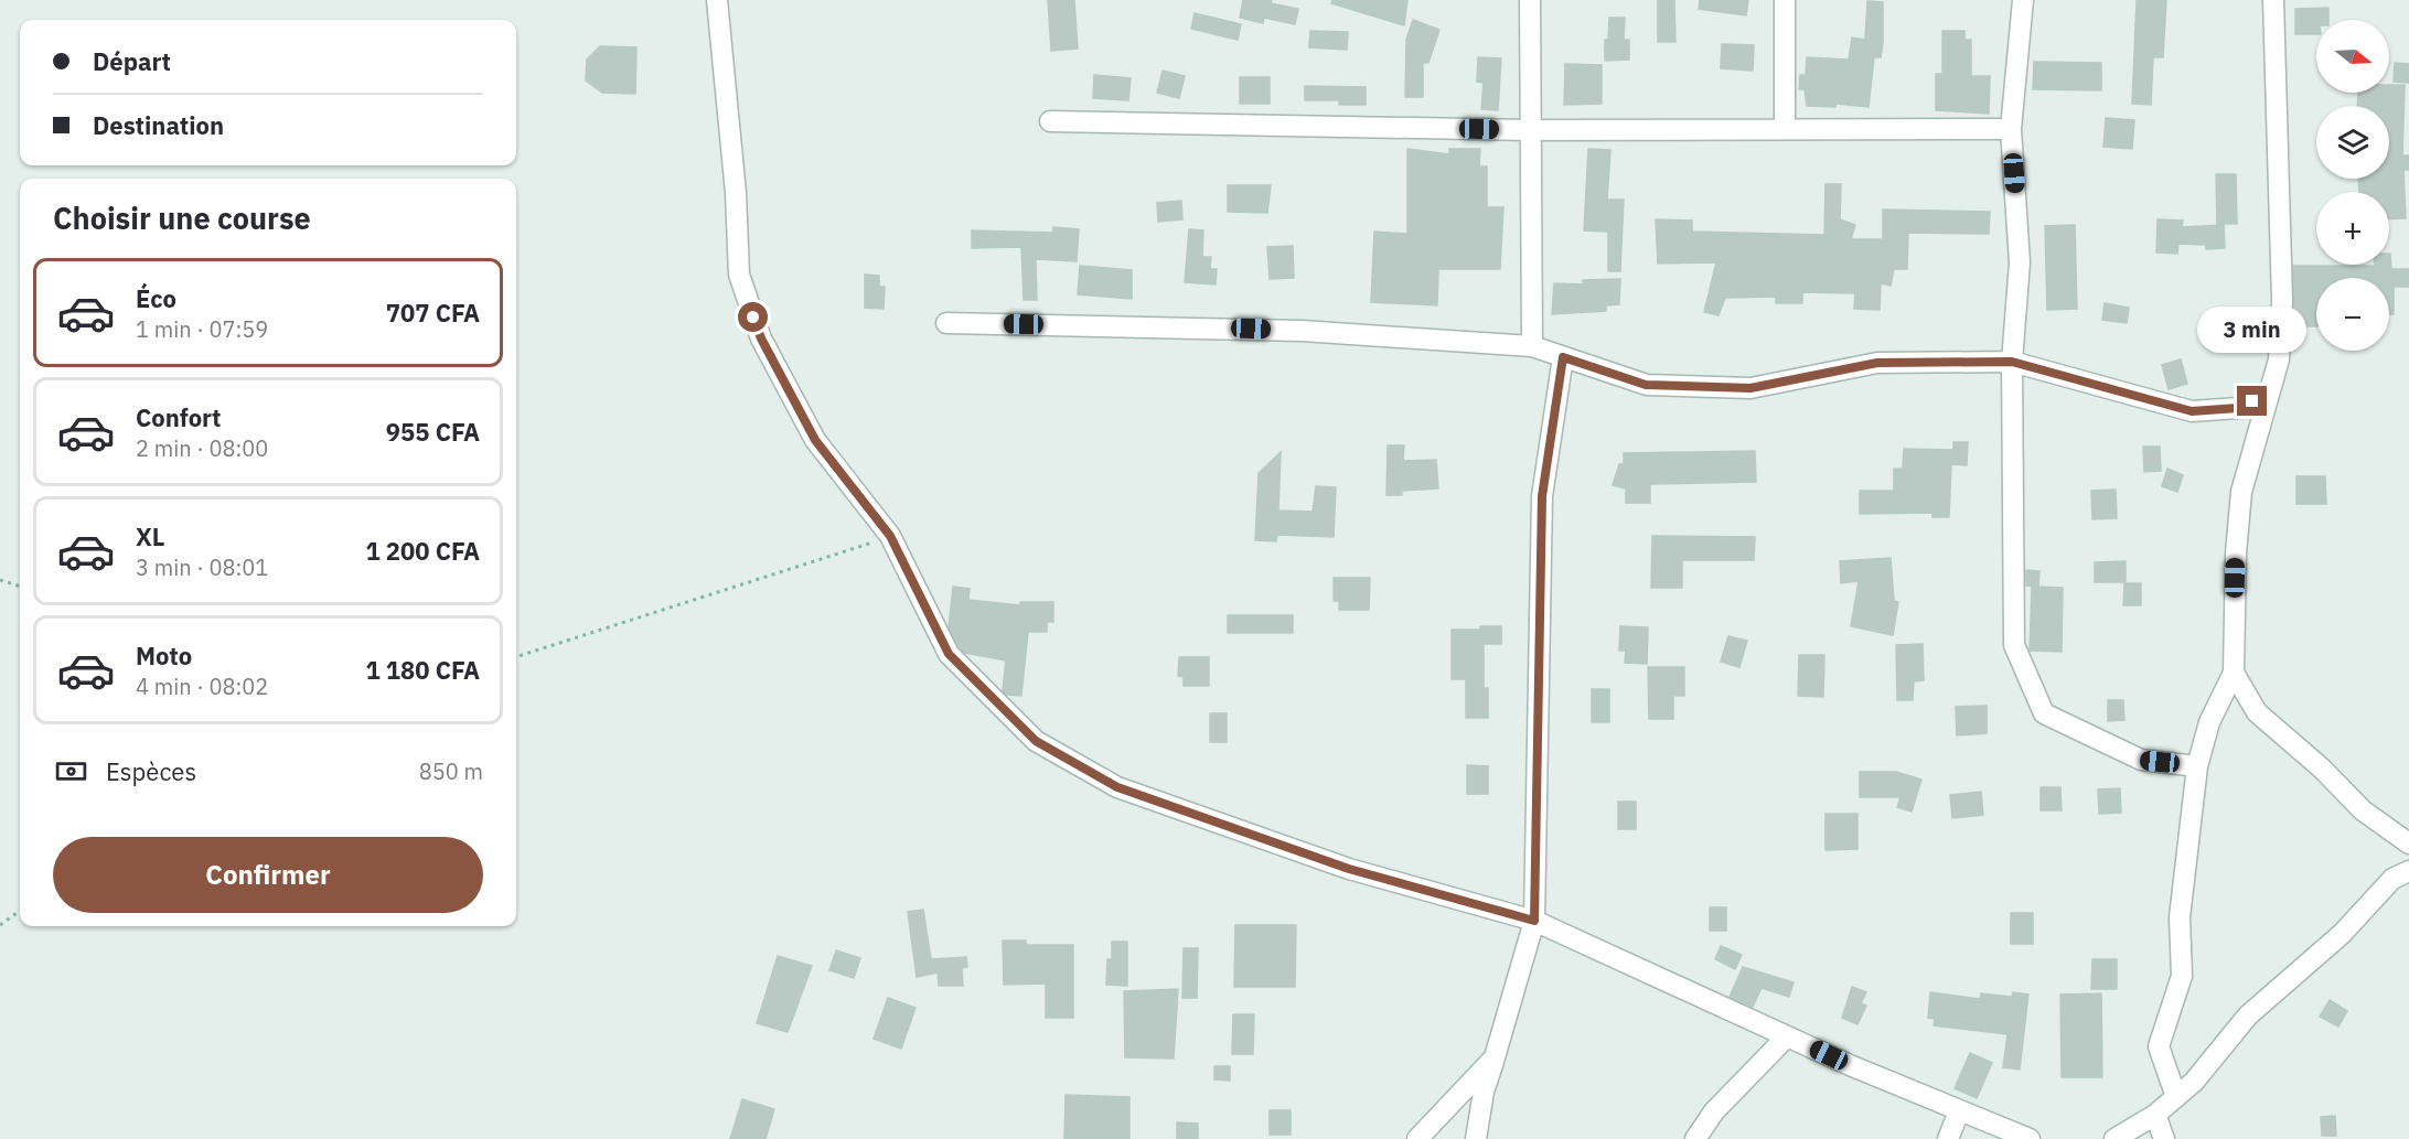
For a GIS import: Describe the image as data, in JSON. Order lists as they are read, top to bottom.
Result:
{
  "north": "right",
  "page": {
    "map_buttons": ["+", "−"],
    "banner": ["Départ", "Destination"],
    "heading": "Choisir une course",
    "list": [
      {
        "name": "Éco",
        "note": "1 min · 07:59",
        "value": "707 CFA"
      },
      {
        "name": "Confort",
        "note": "2 min · 08:00",
        "value": "955 CFA"
      },
      {
        "name": "XL",
        "note": "3 min · 08:01",
        "value": "1 200 CFA"
      },
      {
        "name": "Moto",
        "note": "4 min · 08:02",
        "value": "1 180 CFA"
      }
    ],
    "bubble": "3 min",
    "pay": ["Espèces", "850 m"],
    "buttons": "Confirmer"
  }
}
